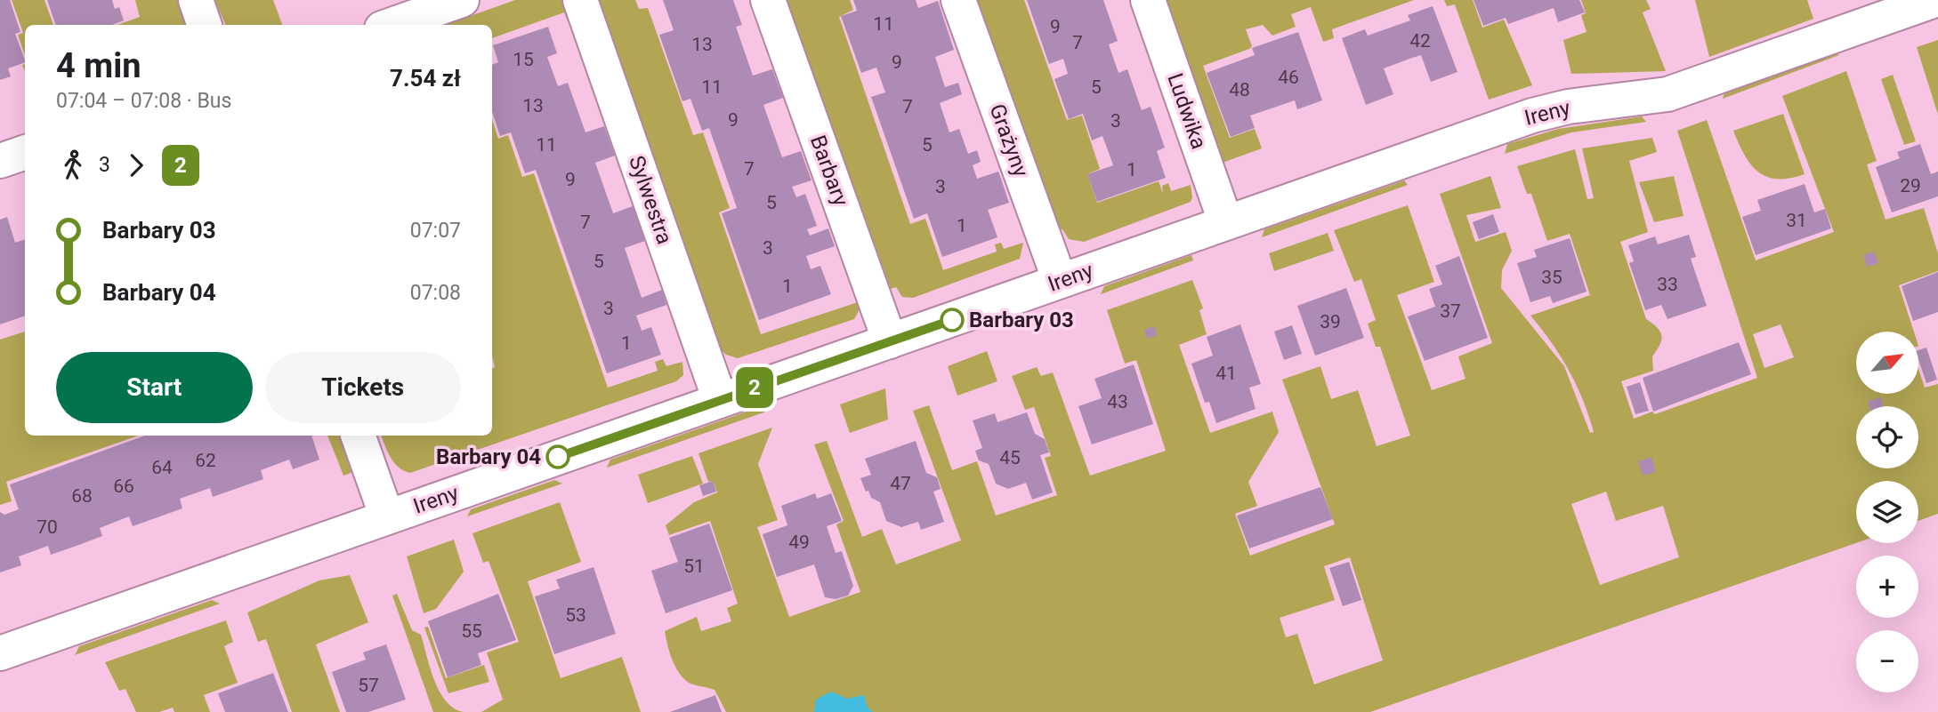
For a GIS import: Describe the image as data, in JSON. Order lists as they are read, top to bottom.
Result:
{
  "streets": {
    "street": [
      "Ludwika",
      "Ireny",
      "Grażyny",
      "Barbary",
      "Sylwestra"
    ]
  },
  "crossings": [
    ["Ludwika", "Ireny"],
    ["Ireny", "Grażyny"],
    ["Ireny", "Barbary"],
    ["Ireny", "Sylwestra"]
  ],
  "places": ["Barbary 03", "Barbary 04"],
  "lines": ["bus line 2"],
  "house_numbers": [
    "11",
    "9",
    "42",
    "7",
    "13",
    "15",
    "9",
    "46",
    "11",
    "5",
    "48",
    "13",
    "7",
    "9",
    "3",
    "11",
    "5",
    "7",
    "1",
    "9",
    "29",
    "3",
    "5",
    "31",
    "7",
    "1",
    "3",
    "5",
    "35",
    "33",
    "1",
    "3",
    "37",
    "39",
    "1",
    "41",
    "43",
    "45",
    "62",
    "64",
    "47",
    "66",
    "68",
    "70",
    "49",
    "51",
    "53",
    "55",
    "57"
  ],
  "north": "top right",
  "page": {
    "on_map": "2",
    "heading": ["4 min", "07:04 – 07:08 · Bus", "7.54 zł"],
    "legs": ["3", "2"],
    "list": [
      {
        "name": "Barbary 03",
        "value": "07:07"
      },
      {
        "name": "Barbary 04",
        "value": "07:08"
      }
    ],
    "map_buttons": ["+", "−"],
    "buttons": ["Start", "Tickets"]
  }
}
